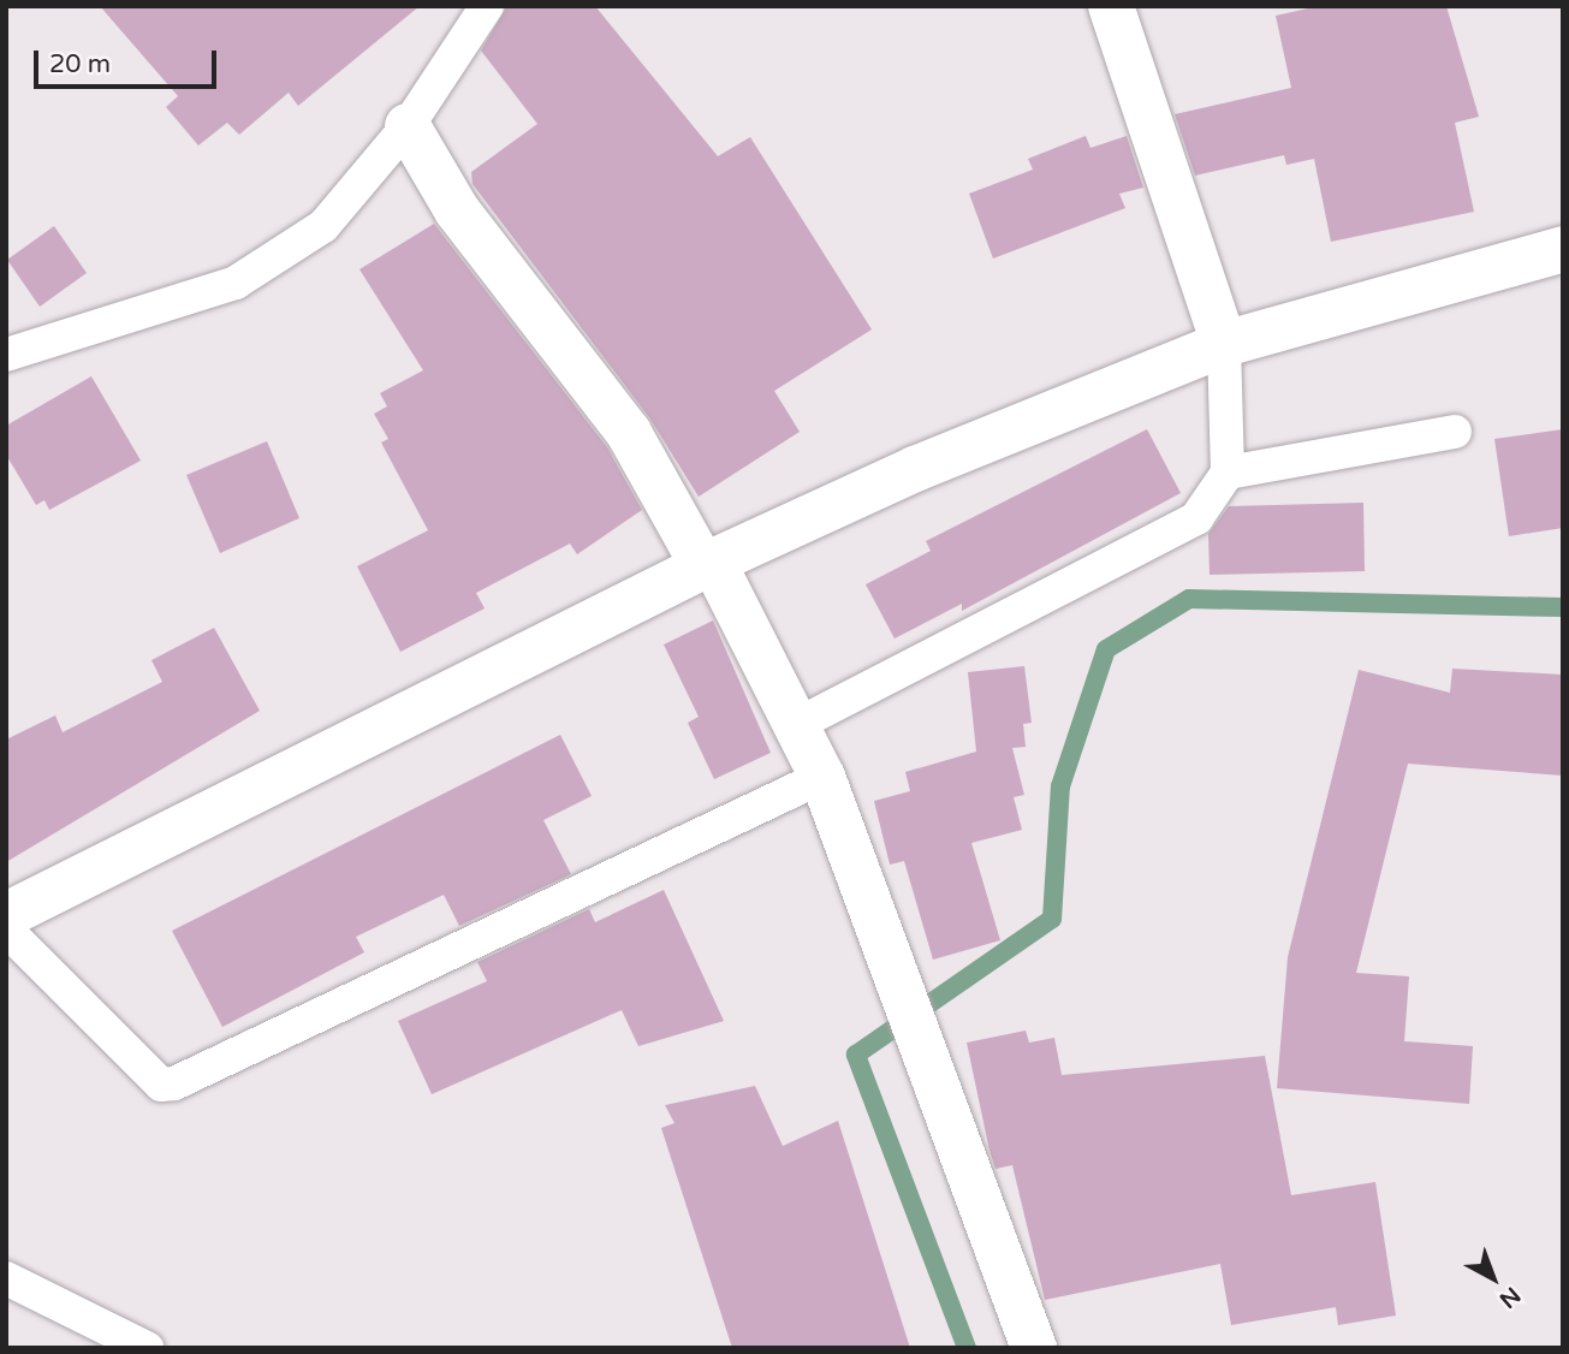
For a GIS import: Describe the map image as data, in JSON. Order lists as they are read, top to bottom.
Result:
{
  "scale_bar": "20 m",
  "north": "bottom right"
}
